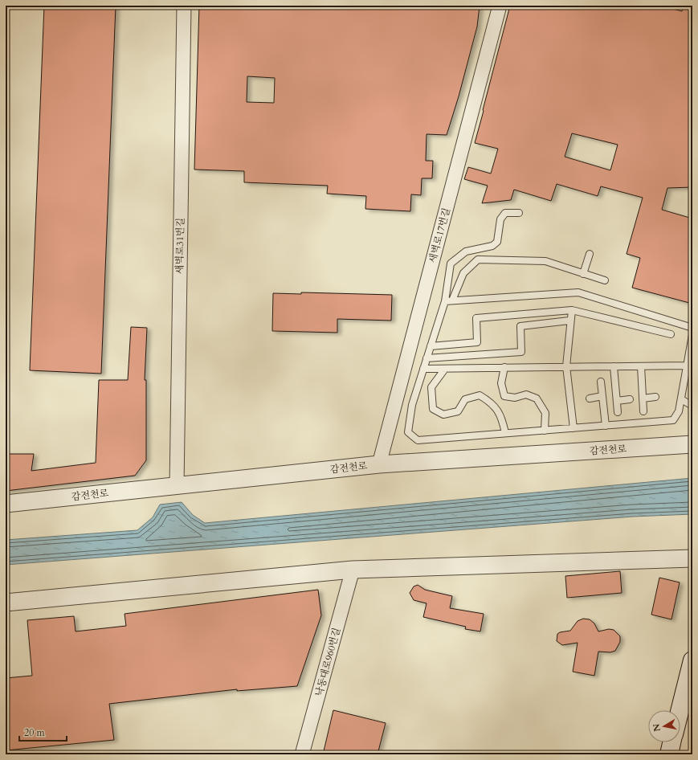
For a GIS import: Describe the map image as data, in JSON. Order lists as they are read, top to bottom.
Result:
{
  "streets": {
    "street": [
      "새벽로17번길",
      "새벽로31번길",
      "감전천로",
      "낙동대로960번길"
    ]
  },
  "crossings": [
    ["새벽로17번길", "감전천로"],
    ["새벽로31번길", "감전천로"]
  ],
  "scale_bar": "20 m",
  "north": "left"
}
